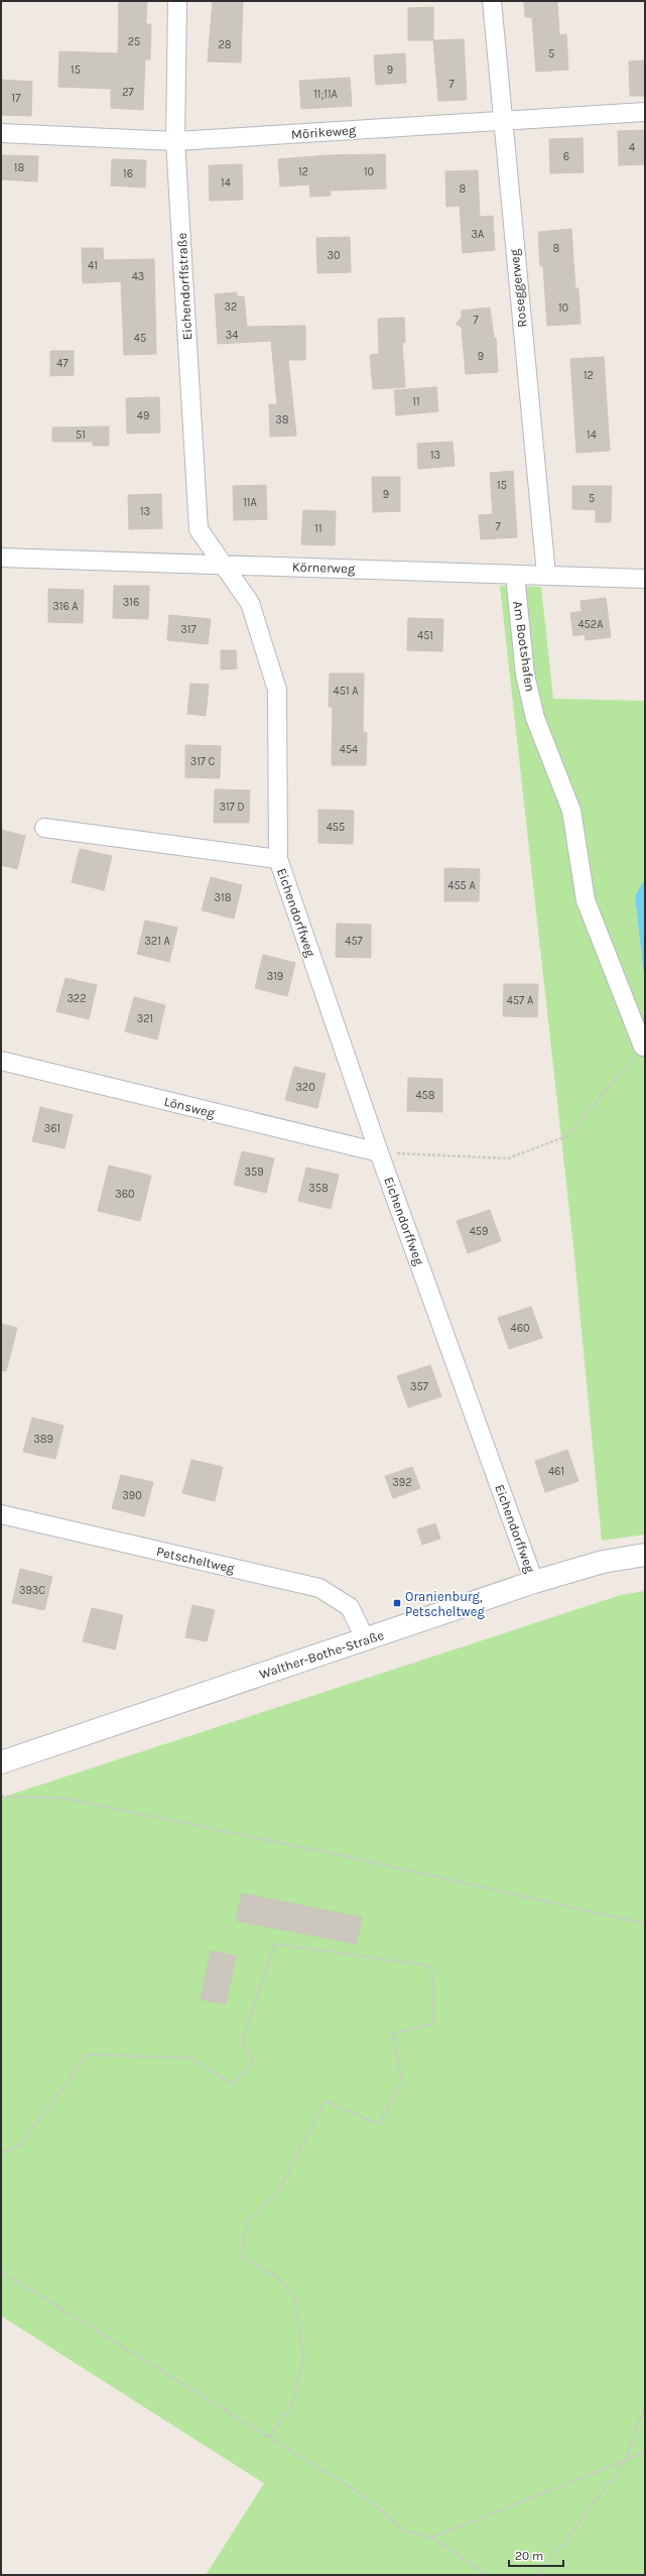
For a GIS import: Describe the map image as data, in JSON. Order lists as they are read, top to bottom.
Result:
{
  "streets": {
    "street": [
      "Mörikeweg",
      "Eichendorffstraße",
      "Roseggerweg",
      "Körnerweg",
      "Am Bootshafen",
      "Eichendorffweg",
      "Lönsweg",
      "Petscheltweg",
      "Walther-Bothe-Straße"
    ]
  },
  "crossings": [
    ["Mörikeweg", "Eichendorffstraße"],
    ["Mörikeweg", "Roseggerweg"],
    ["Eichendorffstraße", "Körnerweg"],
    ["Eichendorffstraße", "Eichendorffweg"],
    ["Roseggerweg", "Körnerweg"],
    ["Körnerweg", "Am Bootshafen"],
    ["Körnerweg", "Eichendorffweg"],
    ["Eichendorffweg", "Lönsweg"],
    ["Eichendorffweg", "Walther-Bothe-Straße"],
    ["Petscheltweg", "Walther-Bothe-Straße"]
  ],
  "places": {
    "transit": ["Oranienburg, Petscheltweg"]
  },
  "house_numbers": [
    "25",
    "28",
    "5",
    "15",
    "9",
    "7",
    "27",
    "11;11A",
    "17",
    "4",
    "6",
    "18",
    "12",
    "10",
    "16",
    "14",
    "8",
    "3A",
    "8",
    "30",
    "41",
    "43",
    "32",
    "10",
    "7",
    "34",
    "45",
    "9",
    "47",
    "12",
    "11",
    "49",
    "38",
    "51",
    "14",
    "13",
    "15",
    "9",
    "5",
    "11A",
    "13",
    "7",
    "11",
    "316",
    "316 A",
    "452A",
    "317",
    "451",
    "451 A",
    "454",
    "317 C",
    "317 D",
    "455",
    "455 A",
    "318",
    "321 A",
    "457",
    "319",
    "322",
    "457 A",
    "321",
    "320",
    "458",
    "361",
    "359",
    "358",
    "360",
    "459",
    "460",
    "357",
    "389",
    "461",
    "392",
    "390",
    "393C"
  ],
  "scale_bar": "20 m"
}
